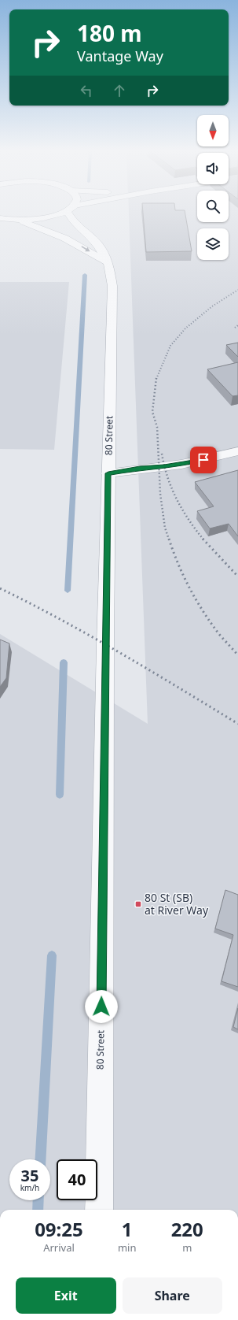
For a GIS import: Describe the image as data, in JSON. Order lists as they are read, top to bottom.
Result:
{
  "streets": {
    "street": ["80 Street"]
  },
  "places": {
    "transit": ["80 St (SB) at River Way"]
  },
  "north": "bottom",
  "page": {
    "turn": ["180 m", "Vantage Way"],
    "speed": "35 km/h",
    "limit": "40",
    "eta": [
      "09:25",
      "Arrival",
      "1",
      "min",
      "220",
      "m"
    ],
    "buttons": ["Exit", "Share"]
  }
}
